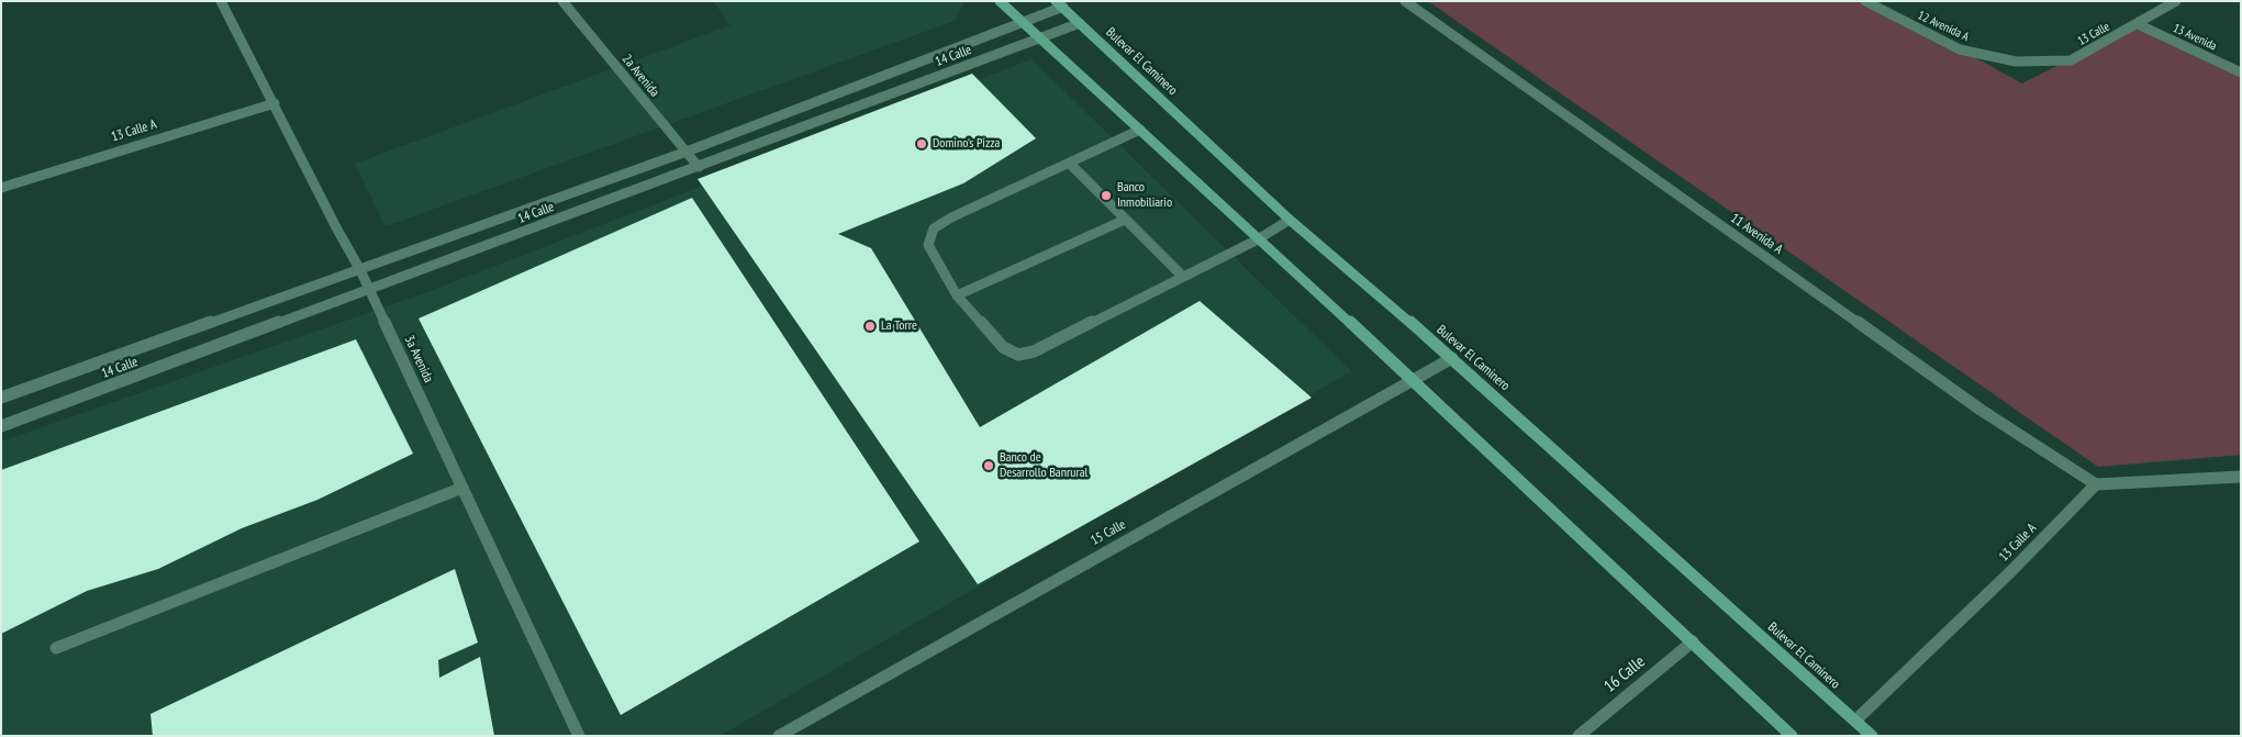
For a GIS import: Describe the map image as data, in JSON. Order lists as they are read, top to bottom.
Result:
{
  "streets": {
    "main road": ["Bulevar El Caminero"],
    "street": [
      "12 Avenida A",
      "13 Calle",
      "13 Avenida",
      "14 Calle",
      "2a Avenida",
      "13 Calle A",
      "11 Avenida A",
      "3a Avenida",
      "15 Calle",
      "16 Calle"
    ]
  },
  "crossings": [
    ["12 Avenida A", "13 Calle"],
    ["13 Calle", "13 Avenida"],
    ["14 Calle", "Bulevar El Caminero"],
    ["14 Calle", "2a Avenida"],
    ["14 Calle", "3a Avenida"],
    ["Bulevar El Caminero", "13 Calle A"],
    ["Bulevar El Caminero", "15 Calle"],
    ["13 Calle A", "11 Avenida A"],
    ["13 Calle A", "3a Avenida"]
  ],
  "places": [
    "Domino's Pizza",
    "Banco Inmobiliario",
    "La Torre",
    "Banco de Desarrollo Banrural"
  ]
}
